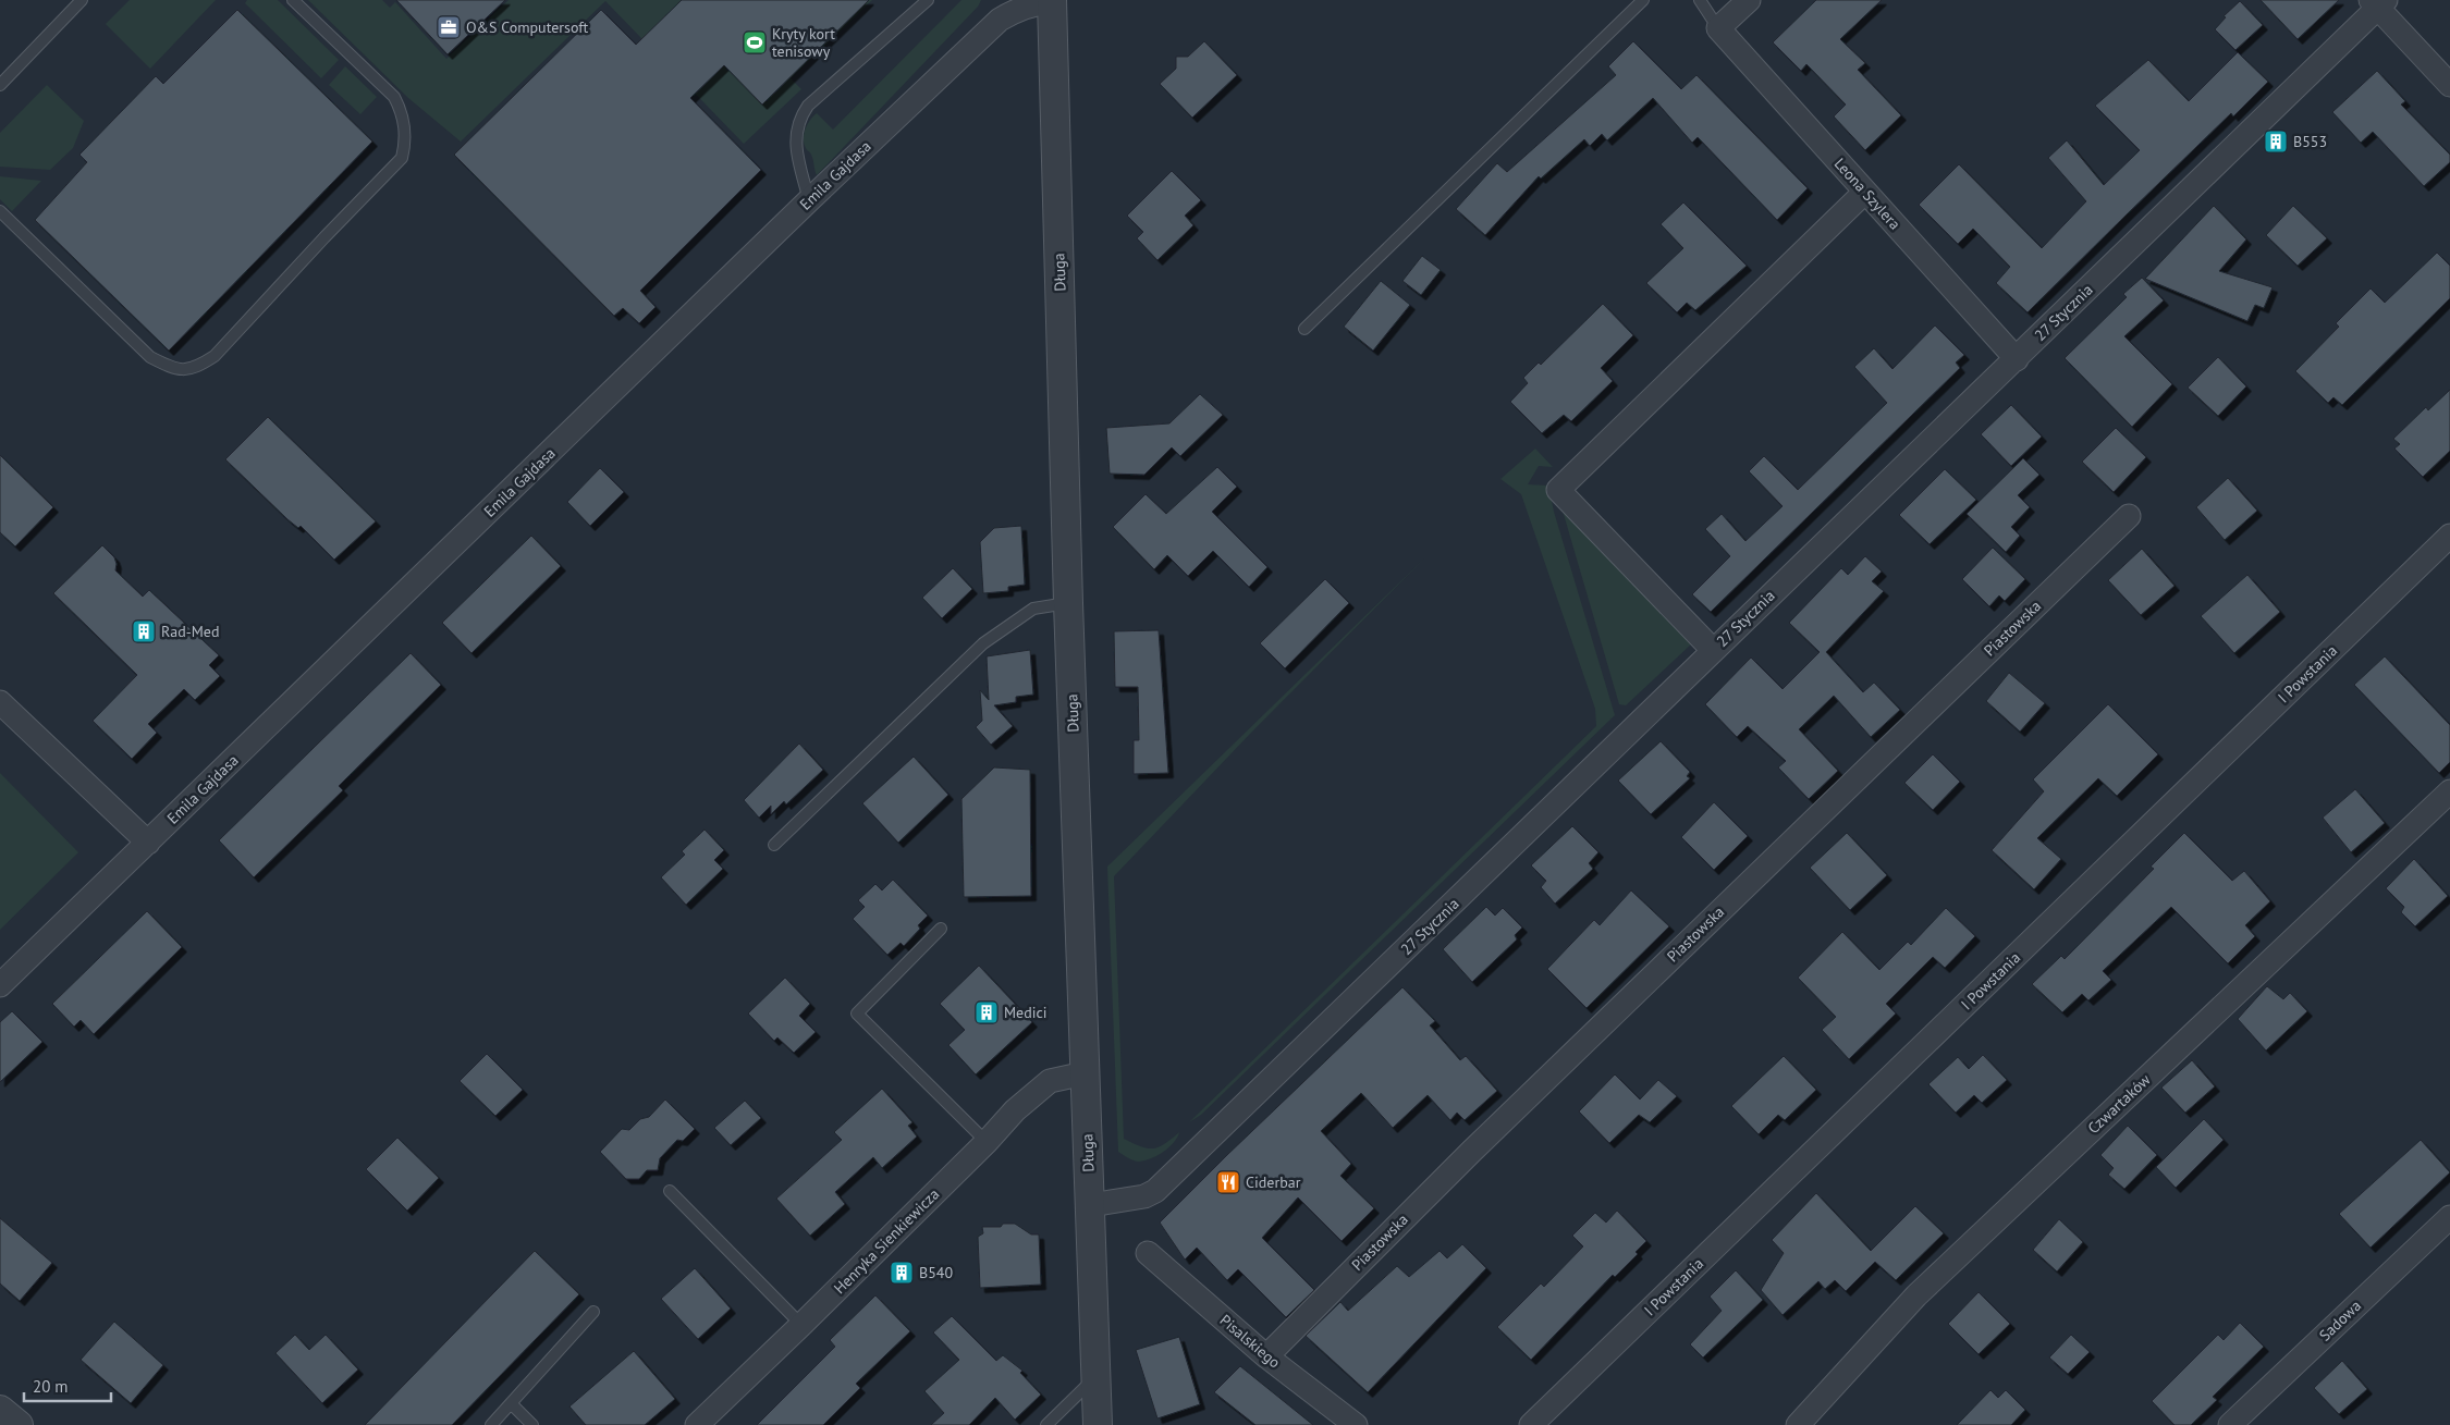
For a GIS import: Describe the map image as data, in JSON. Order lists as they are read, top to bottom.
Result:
{
  "streets": {
    "street": [
      "Emila Gajdasa",
      "Leona Szylera",
      "Długa",
      "27 Stycznia",
      "Piastowska",
      "I Powstania",
      "Czwartaków",
      "Henryka Sienkiewicza",
      "Sadowa",
      "Pisalskiego"
    ]
  },
  "crossings": [
    ["Emila Gajdasa", "Długa"],
    ["Leona Szylera", "27 Stycznia"],
    ["Długa", "27 Stycznia"],
    ["Długa", "Henryka Sienkiewicza"],
    ["Piastowska", "Pisalskiego"]
  ],
  "places": {
    "office": ["O&S Computersoft"],
    "sports": ["Kryty kort tenisowy"],
    "building": [
      "B553",
      "Rad-Med",
      "Medici",
      "B540"
    ],
    "restaurant": ["Ciderbar"]
  },
  "scale_bar": "20 m"
}
